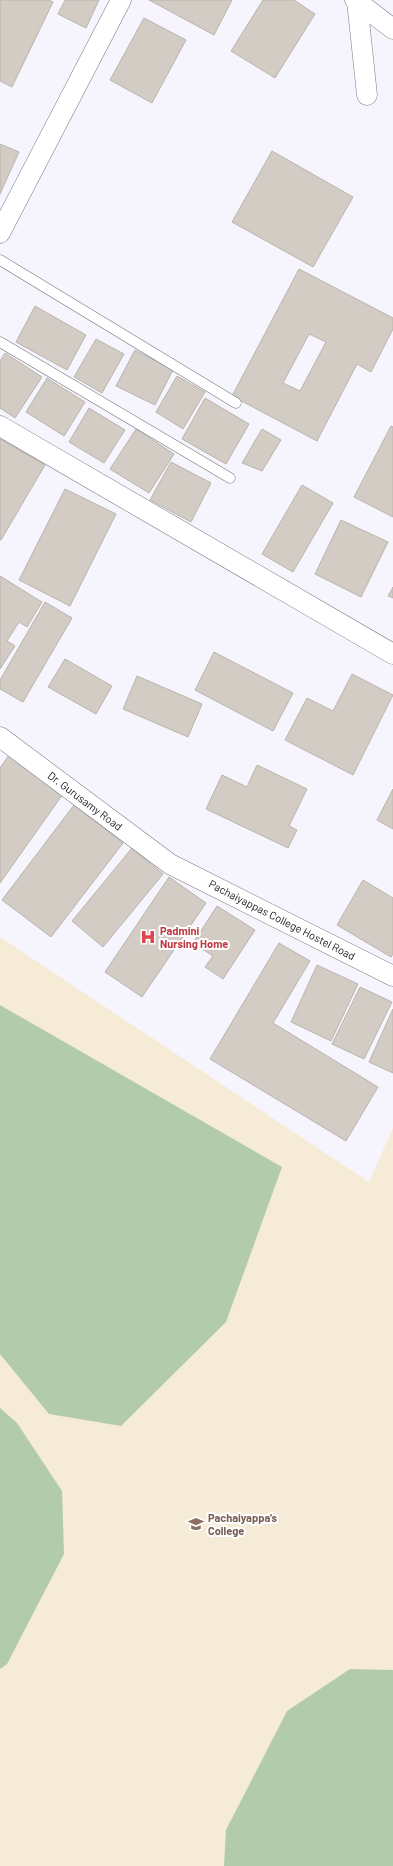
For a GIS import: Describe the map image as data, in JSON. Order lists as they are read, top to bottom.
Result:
{
  "streets": {
    "street": ["Dr. Gurusamy Road", "Pachaiyappas College Hostel Road"]
  },
  "crossings": [
    ["Dr. Gurusamy Road", "Pachaiyappas College Hostel Road"]
  ],
  "places": {
    "hospital": ["Padmini Nursing Home"],
    "school or university": ["Pachaiyappa's College"]
  }
}
